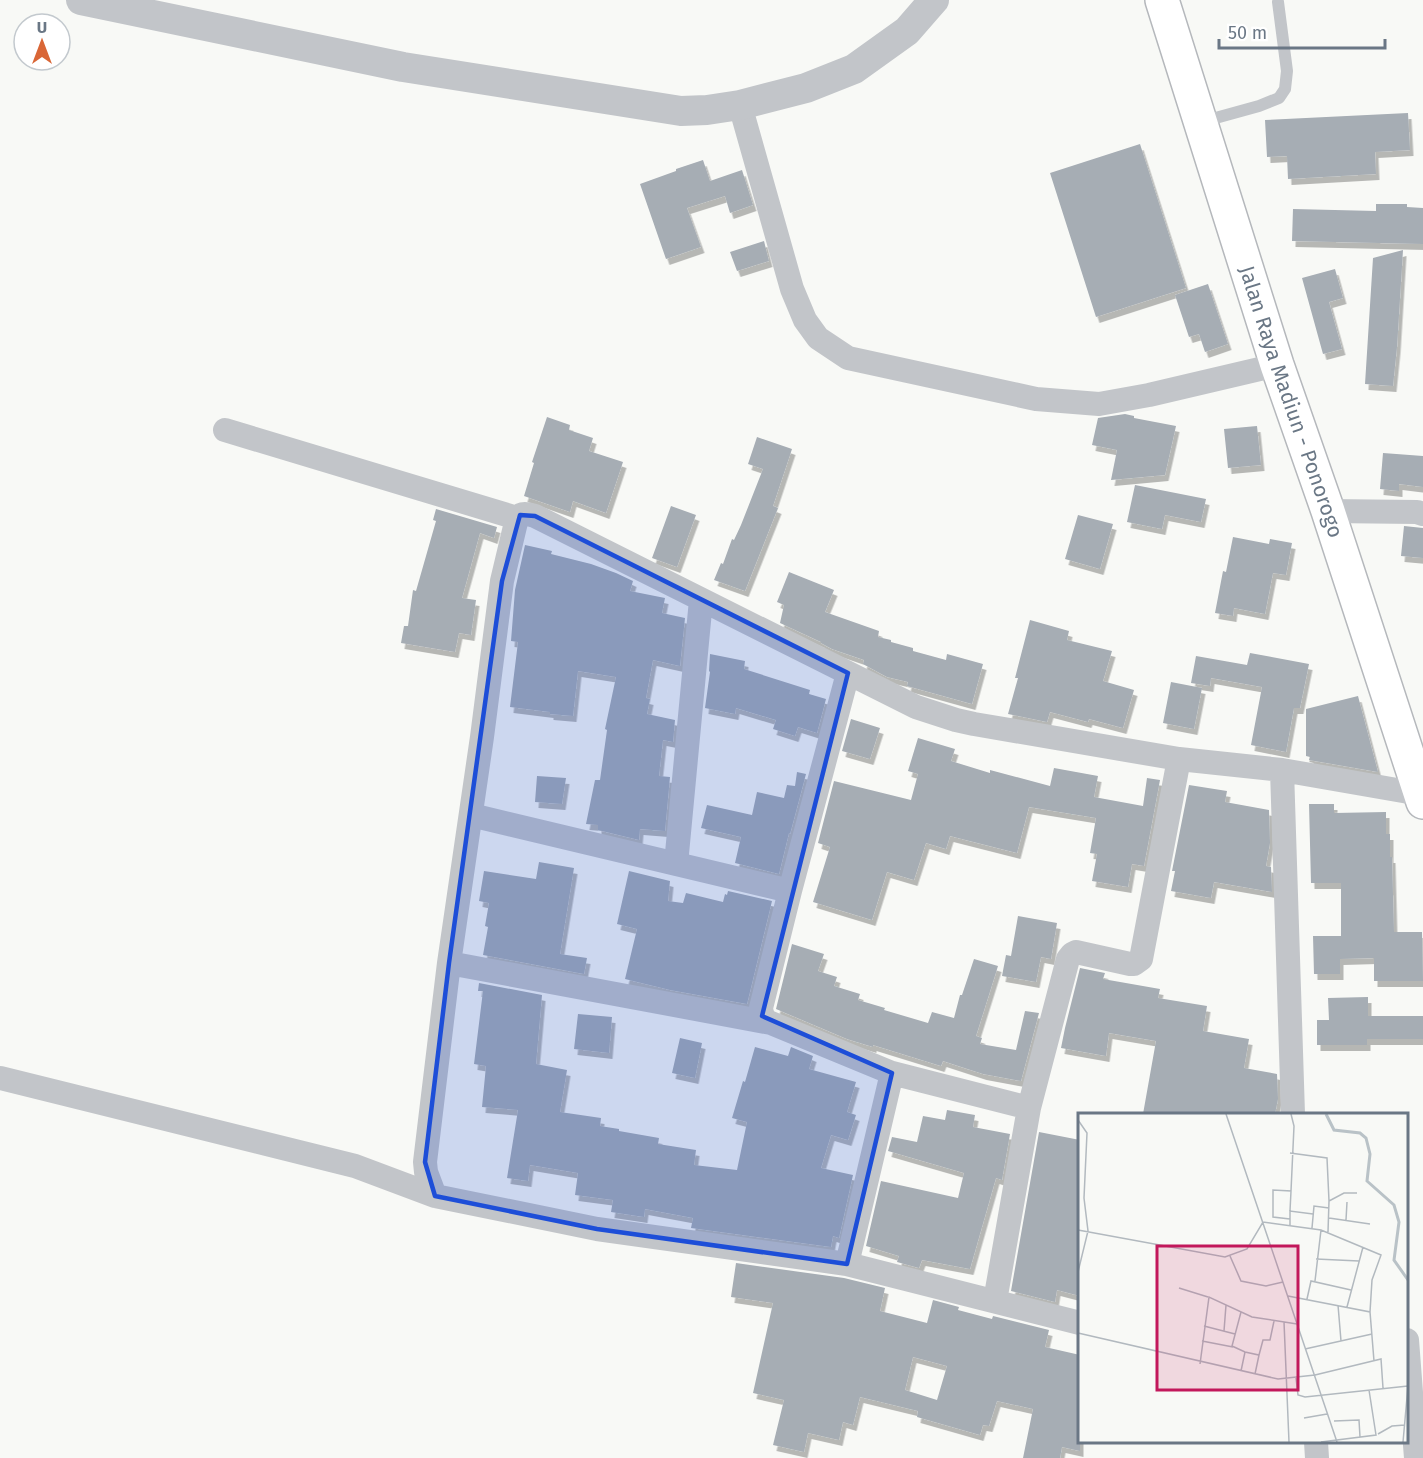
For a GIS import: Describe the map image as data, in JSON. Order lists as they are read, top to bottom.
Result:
{
  "streets": {
    "highway": ["Jalan Raya Madiun - Ponorogo"]
  },
  "scale_bar": "50 m",
  "north": "top"
}
